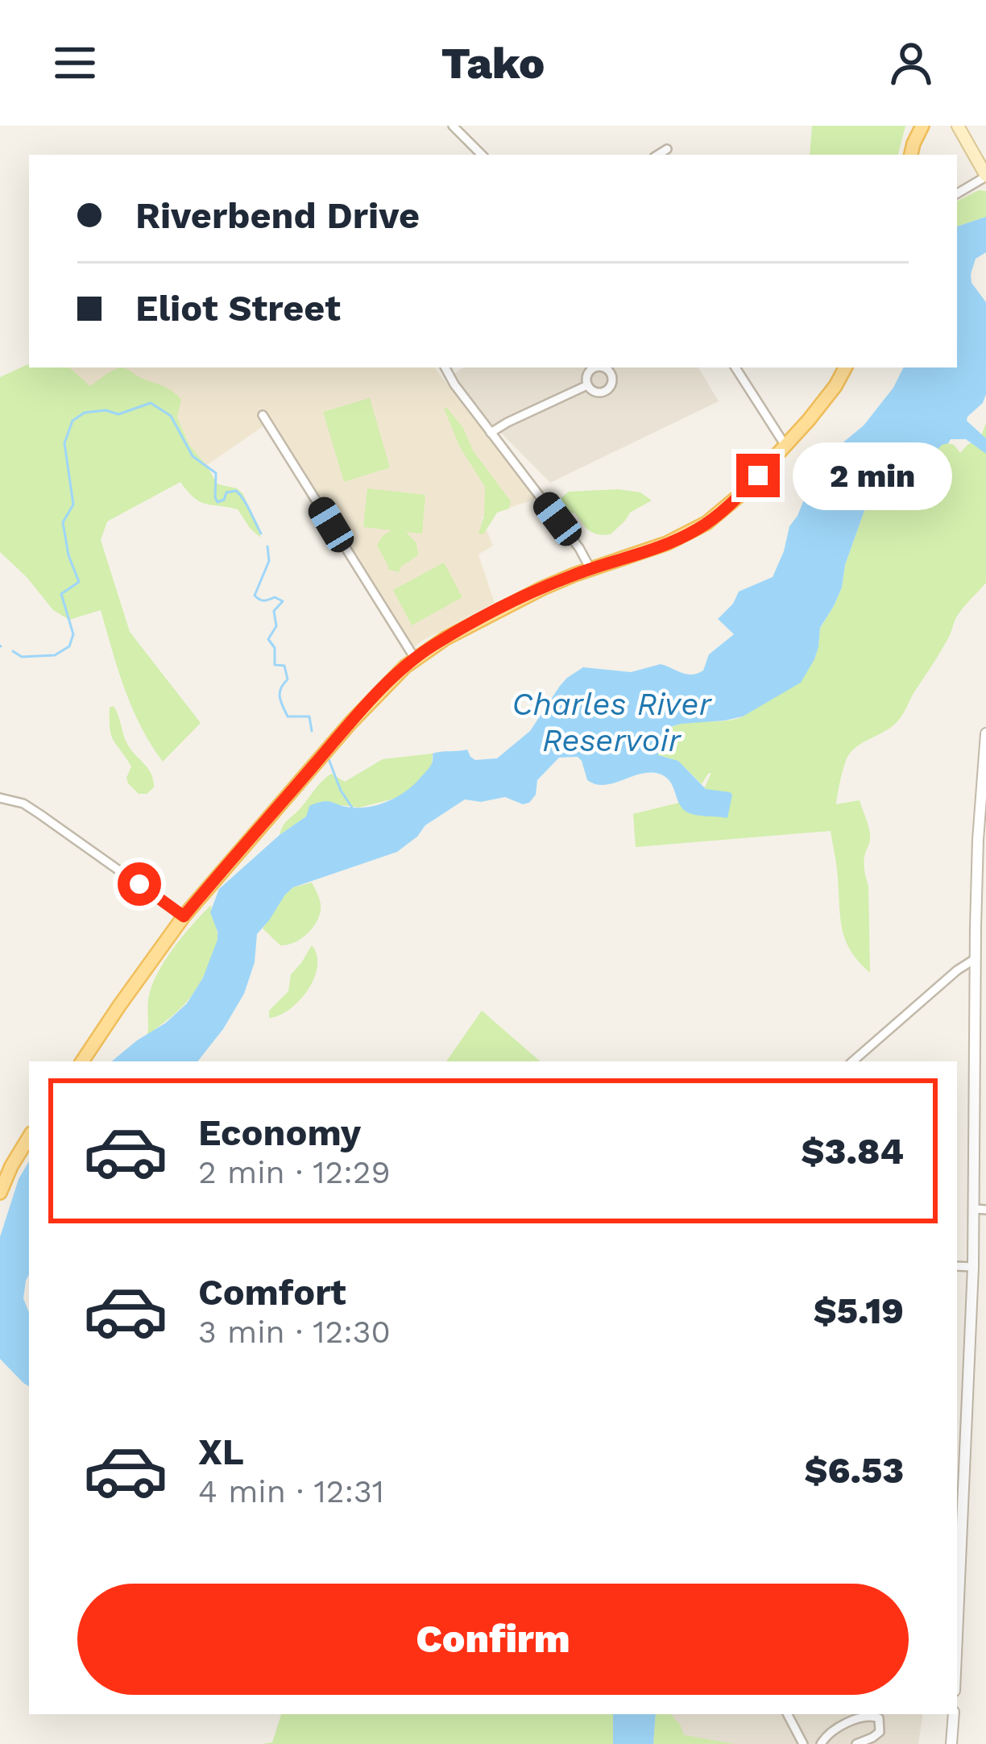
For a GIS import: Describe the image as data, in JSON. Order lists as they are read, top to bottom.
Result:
{
  "water": ["Charles River Reservoir"],
  "page": {
    "header": "Tako",
    "banner": ["Riverbend Drive", "Eliot Street"],
    "bubble": "2 min",
    "list": [
      {
        "name": "Economy",
        "note": "2 min · 12:29",
        "value": "$3.84"
      },
      {
        "name": "Comfort",
        "note": "3 min · 12:30",
        "value": "$5.19"
      },
      {
        "name": "XL",
        "note": "4 min · 12:31",
        "value": "$6.53"
      }
    ],
    "buttons": "Confirm"
  }
}
